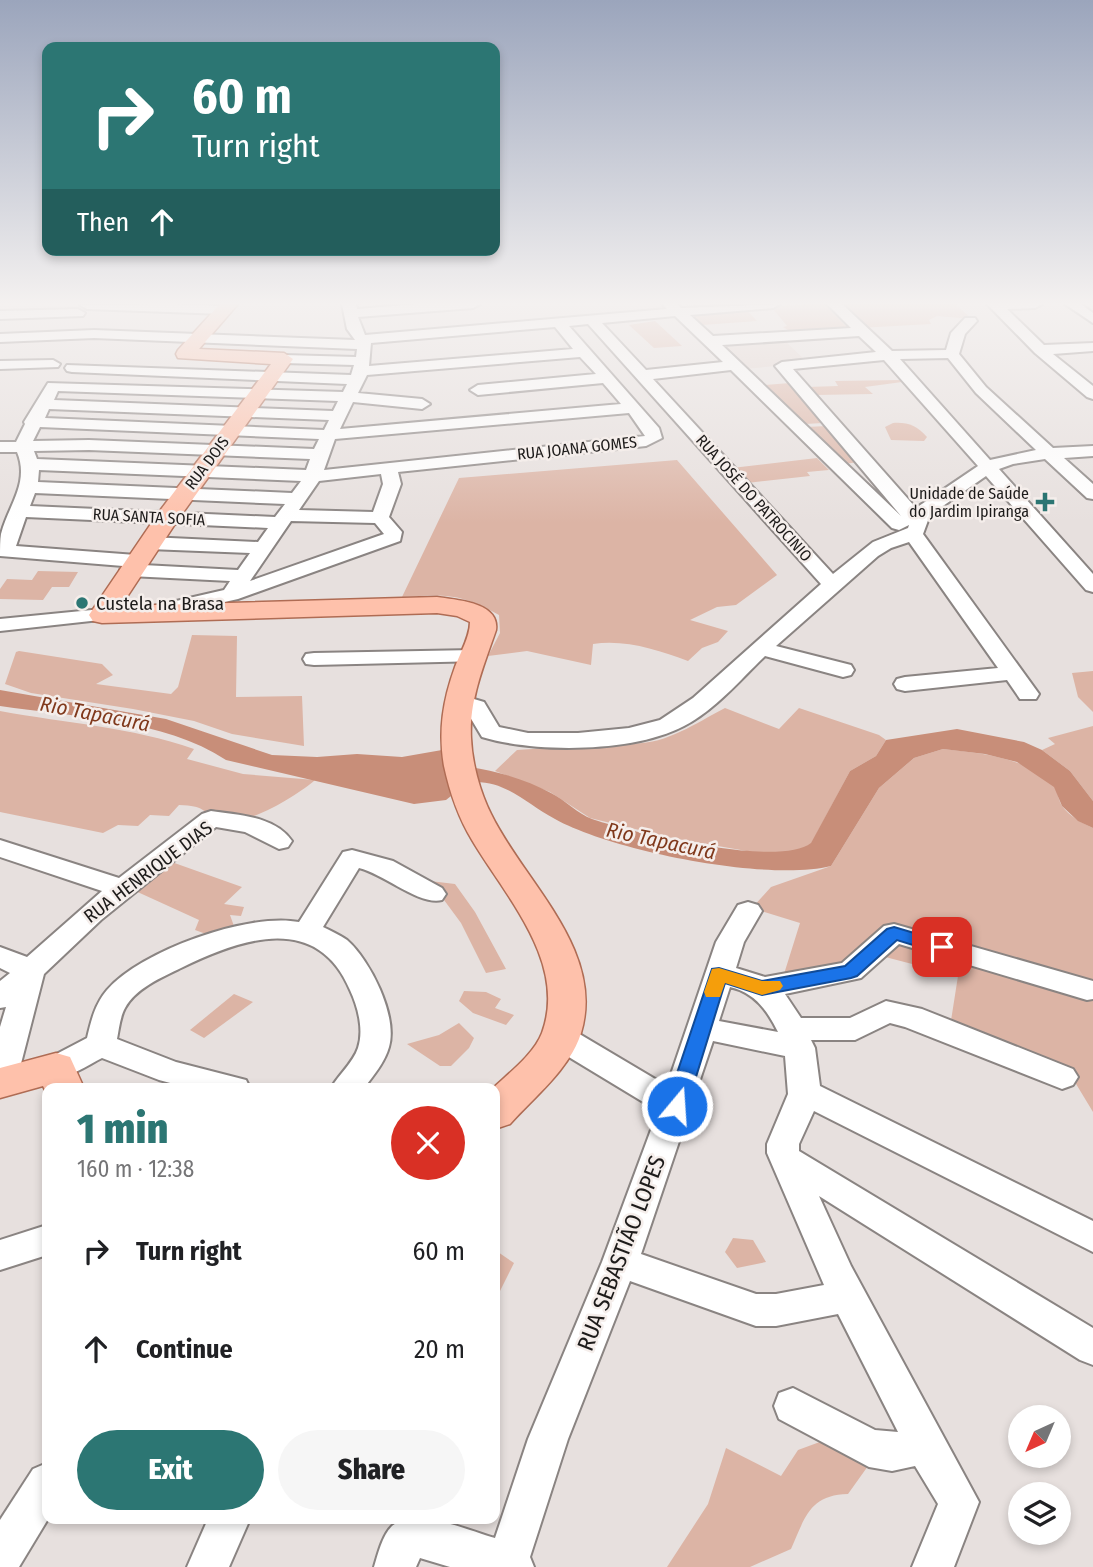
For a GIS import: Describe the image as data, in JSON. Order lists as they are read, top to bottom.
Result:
{
  "streets": {
    "main road": ["RUA DOIS"],
    "street": [
      "RUA JOANA GOMES",
      "RUA JOSÉ DO PATROCINIO",
      "RUA SANTA SOFIA",
      "RUA HENRIQUE DIAS",
      "RUA SEBASTIÃO LOPES"
    ]
  },
  "crossings": [
    ["RUA JOANA GOMES", "RUA DOIS"],
    ["RUA DOIS", "RUA SANTA SOFIA"]
  ],
  "water": ["Rio Tapacurá"],
  "places": {
    "health": ["Unidade de Saúde do Jardim Ipiranga"],
    "other": ["Custela na Brasa"]
  },
  "north": "bottom left",
  "page": {
    "turn": ["60 m", "Turn right"],
    "then": "Then",
    "heading": ["1 min", "160 m · 12:38"],
    "list": [
      {
        "name": "Turn right",
        "value": "60 m"
      },
      {
        "name": "Continue",
        "value": "20 m"
      }
    ],
    "buttons": ["Exit", "Share"]
  }
}
